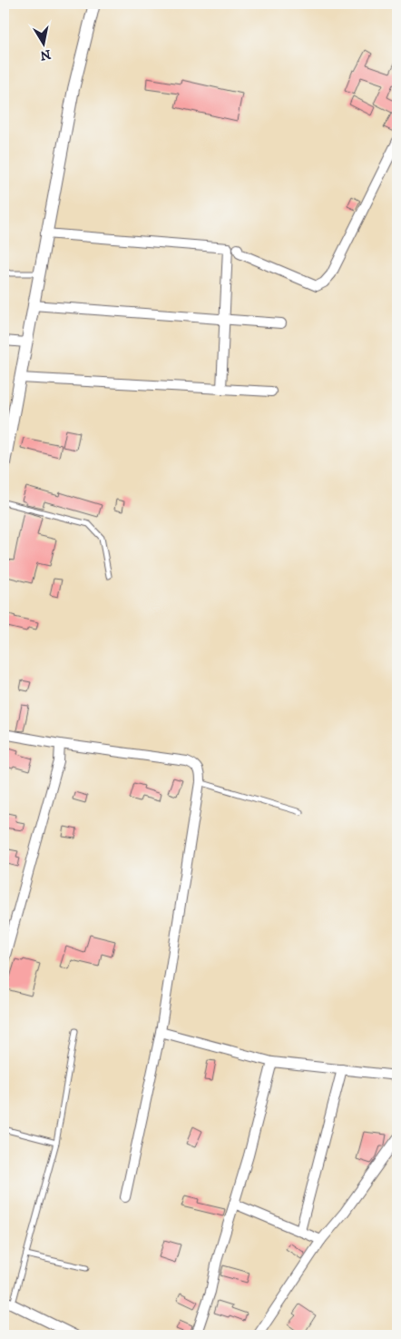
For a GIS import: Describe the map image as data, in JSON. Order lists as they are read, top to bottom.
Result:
{
  "north": "bottom"
}
